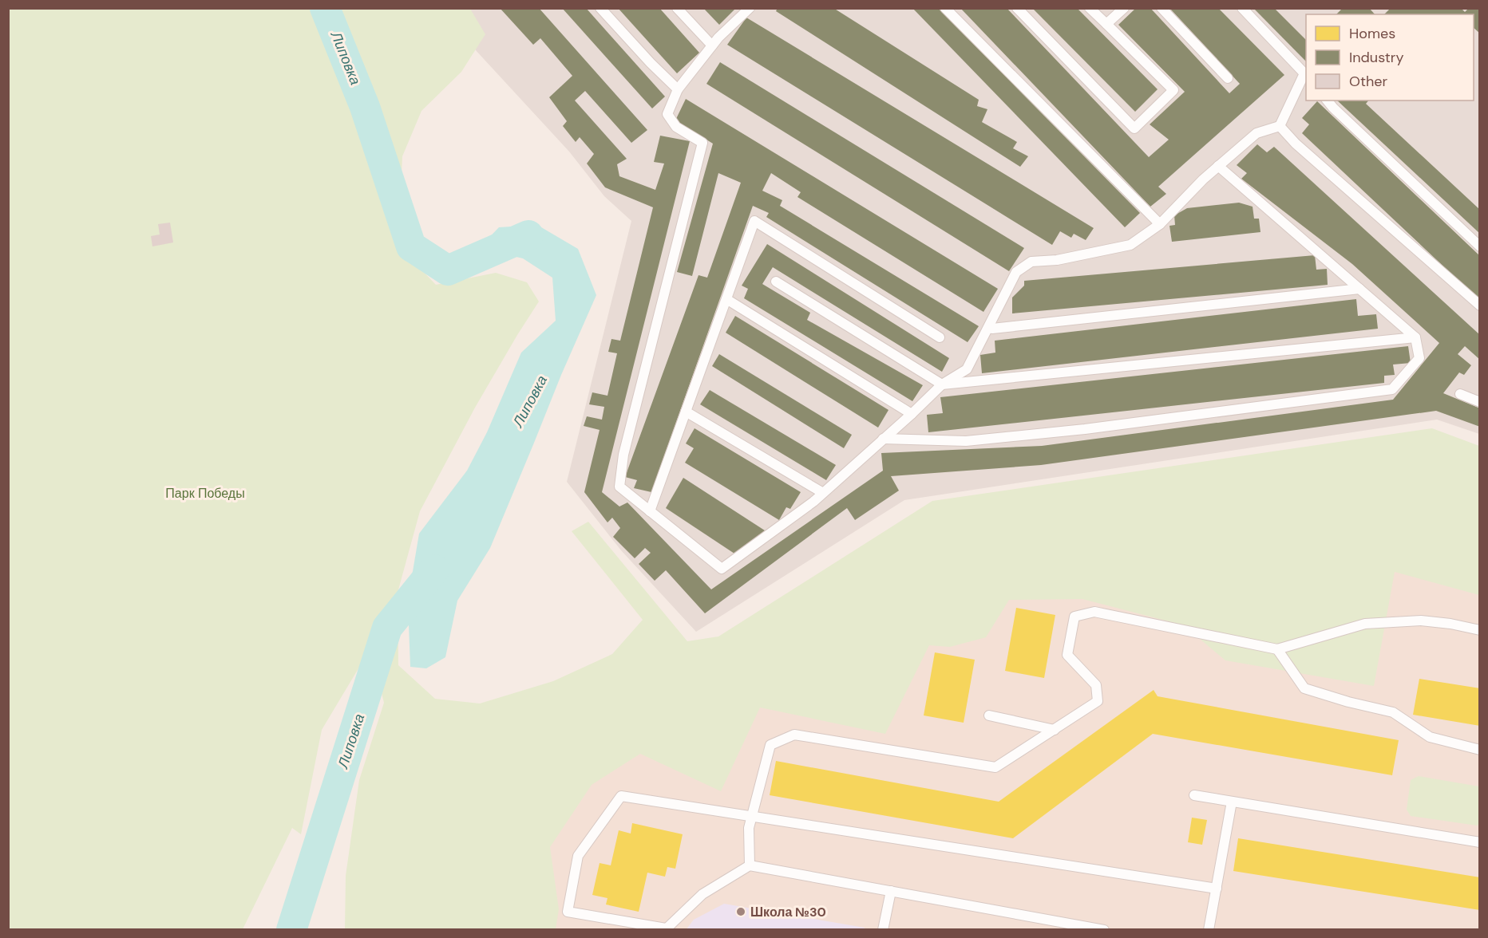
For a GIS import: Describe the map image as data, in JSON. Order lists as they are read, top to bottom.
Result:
{
  "water": ["Липовка"],
  "parks": ["Парк Победы"],
  "places": ["Школа №30"],
  "legend": ["Homes", "Industry", "Other"]
}
